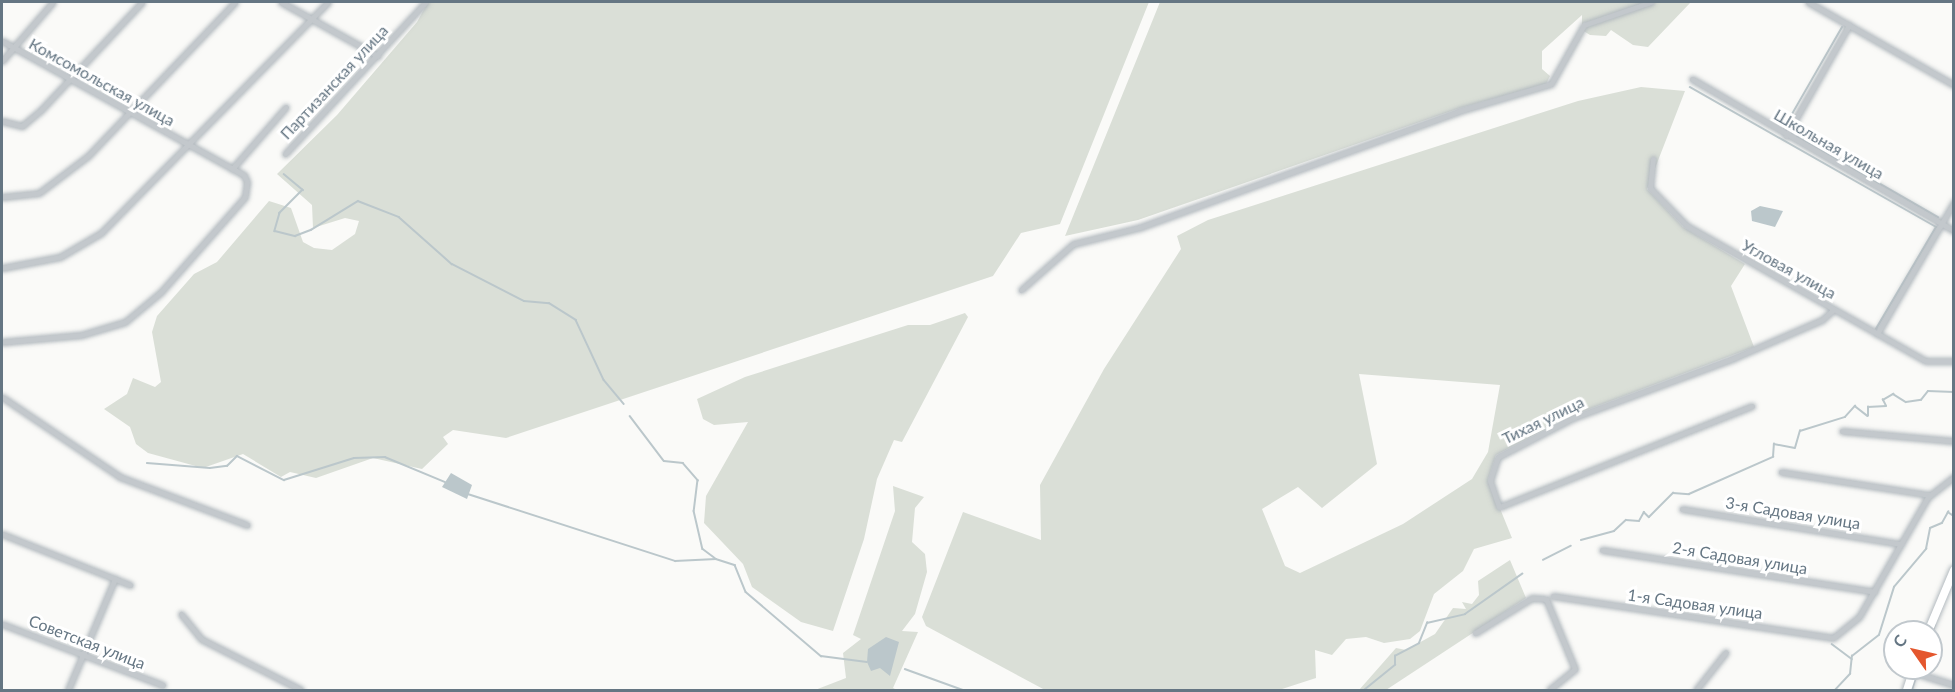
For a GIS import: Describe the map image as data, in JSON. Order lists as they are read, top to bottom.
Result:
{
  "streets": {
    "street": [
      "Комсомольская улица",
      "Партизанская улица",
      "Школьная улица",
      "Угловая улица",
      "Тихая улица",
      "3-я Садовая улица",
      "2-я Садовая улица",
      "1-я Садовая улица",
      "Советская улица"
    ]
  },
  "crossings": [
    ["Угловая улица", "Тихая улица"],
    ["2-я Садовая улица", "1-я Садовая улица"]
  ],
  "north": "top left"
}
